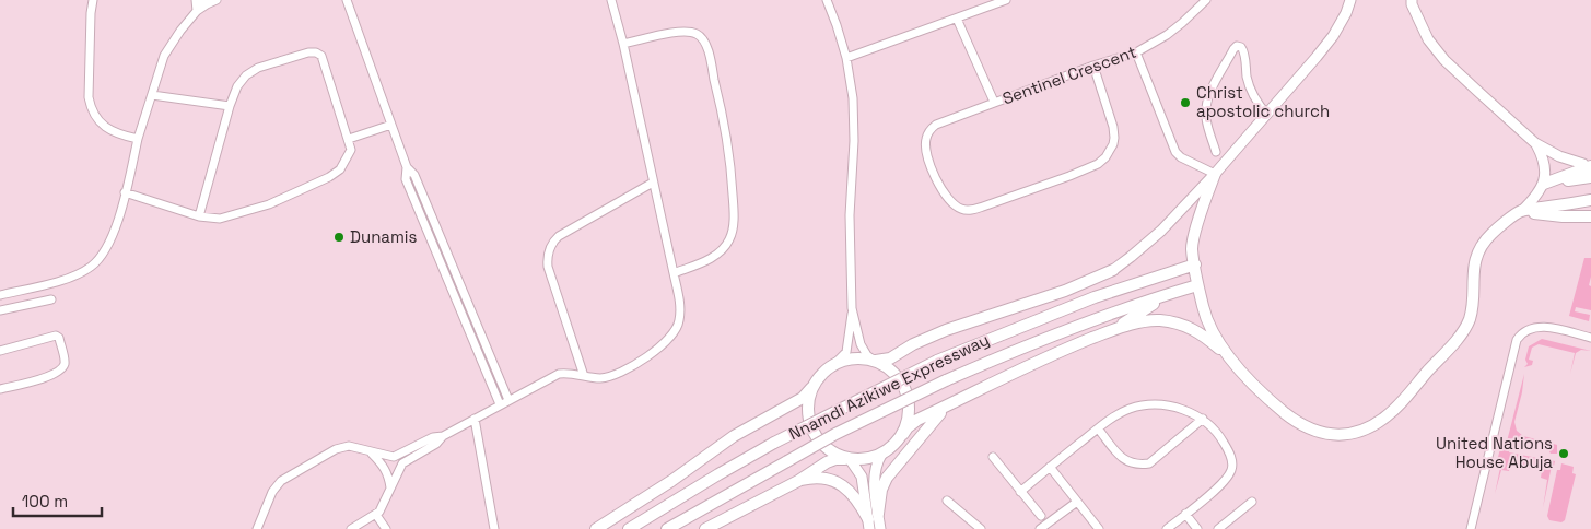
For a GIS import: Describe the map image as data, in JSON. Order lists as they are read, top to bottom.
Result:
{
  "streets": {
    "highway": ["Nnamdi Azikiwe Expressway"],
    "street": ["Sentinel Crescent"]
  },
  "places": ["Christ apostolic church", "Dunamis", "United Nations House Abuja"],
  "scale_bar": "100 m"
}
